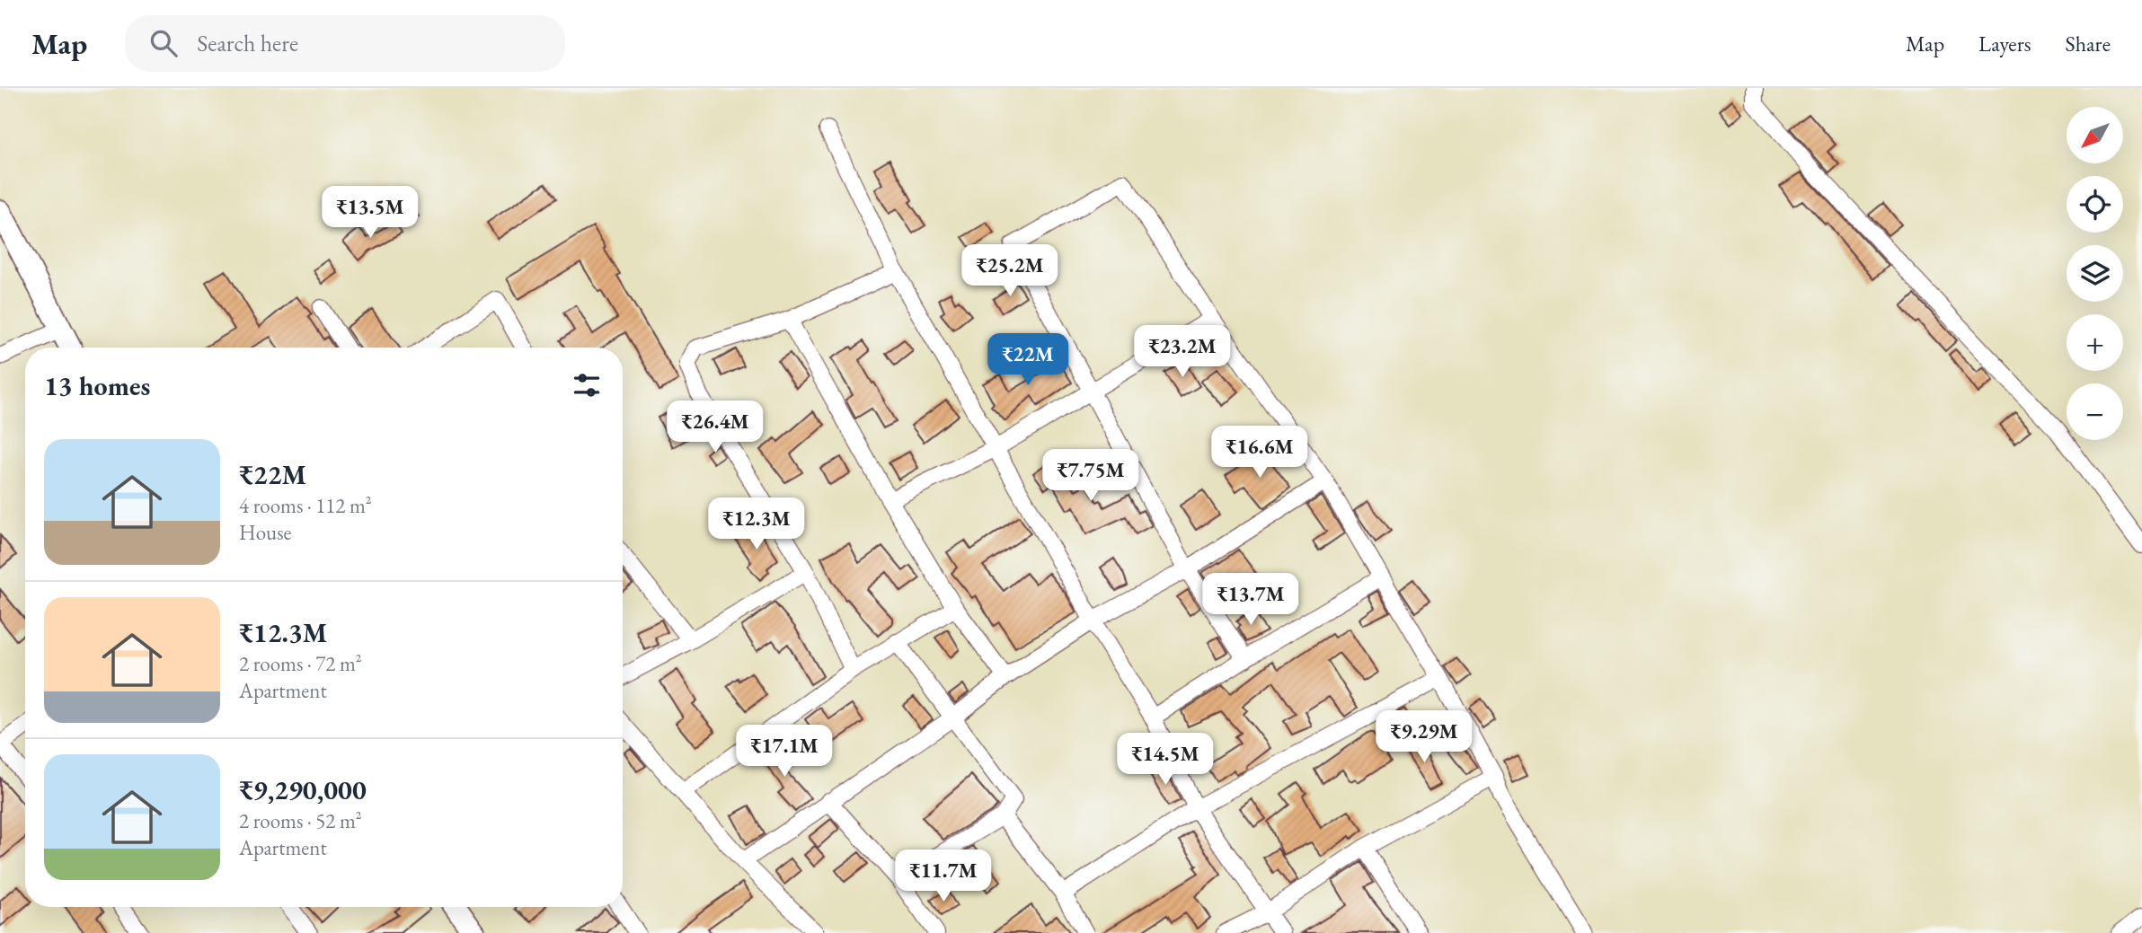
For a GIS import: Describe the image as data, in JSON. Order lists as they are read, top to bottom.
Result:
{
  "north": "bottom left",
  "page": {
    "header": "Map",
    "search": "Search here",
    "nav": ["Map", "Layers", "Share"],
    "map_buttons": ["+", "−"],
    "price": [
      "₹13.5M",
      "₹25.2M",
      "₹23.2M",
      "₹22M",
      "₹26.4M",
      "₹16.6M",
      "₹7.75M",
      "₹12.3M",
      "₹13.7M",
      "₹9.29M",
      "₹17.1M",
      "₹14.5M",
      "₹11.7M"
    ],
    "heading": "13 homes",
    "list": [
      {
        "name": "₹22M",
        "note": "4 rooms · 112 m² · House"
      },
      {
        "name": "₹12.3M",
        "note": "2 rooms · 72 m² · Apartment"
      },
      {
        "name": "₹9,290,000",
        "note": "2 rooms · 52 m² · Apartment"
      }
    ]
  }
}
